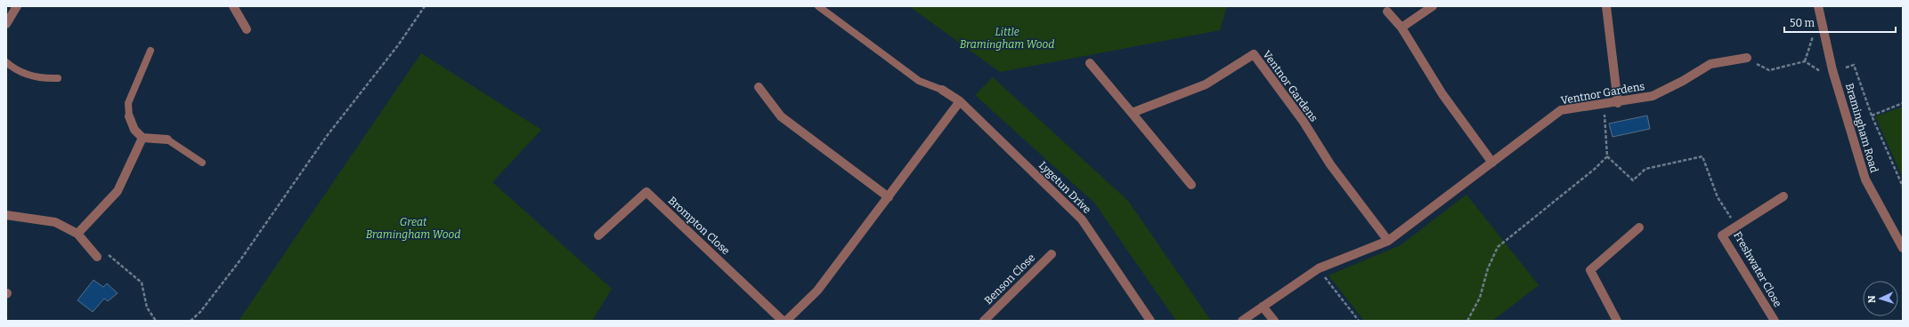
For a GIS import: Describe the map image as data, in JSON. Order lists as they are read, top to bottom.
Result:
{
  "streets": {
    "street": [
      "Ventnor Gardens",
      "Bramingham Road",
      "Lygetun Drive",
      "Brompton Close",
      "Freshwater Close",
      "Benson Close"
    ]
  },
  "parks": ["Little Bramingham Wood", "Great Bramingham Wood"],
  "scale_bar": "50 m",
  "north": "left"
}
